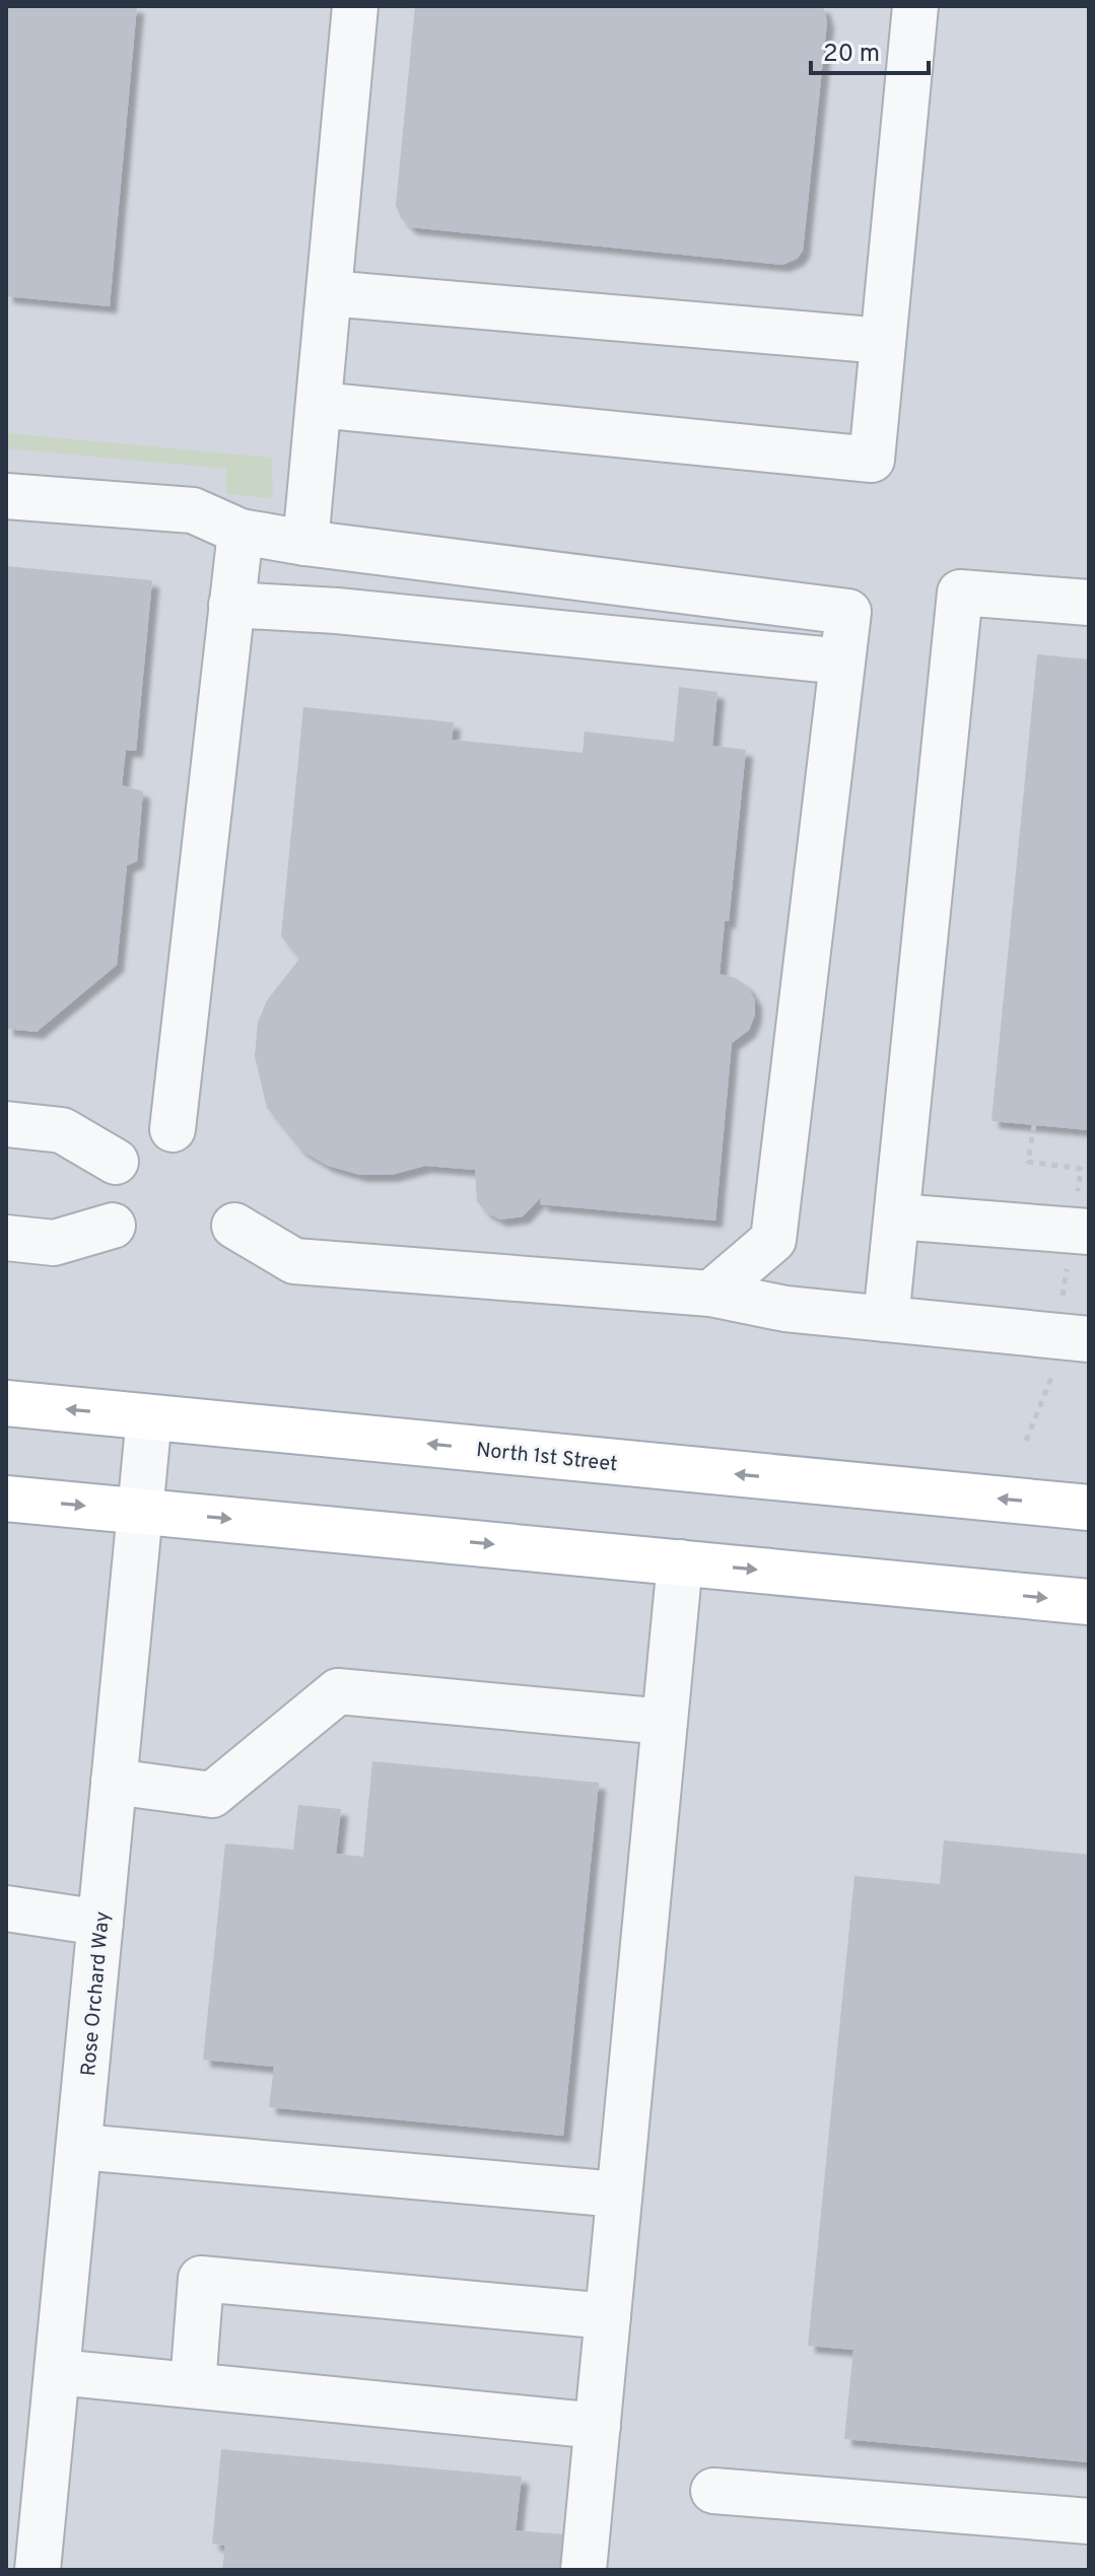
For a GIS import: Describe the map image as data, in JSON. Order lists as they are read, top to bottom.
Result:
{
  "streets": {
    "main road": ["North 1st Street"],
    "street": ["Rose Orchard Way"]
  },
  "crossings": [
    ["North 1st Street", "Rose Orchard Way"]
  ],
  "scale_bar": "20 m"
}
